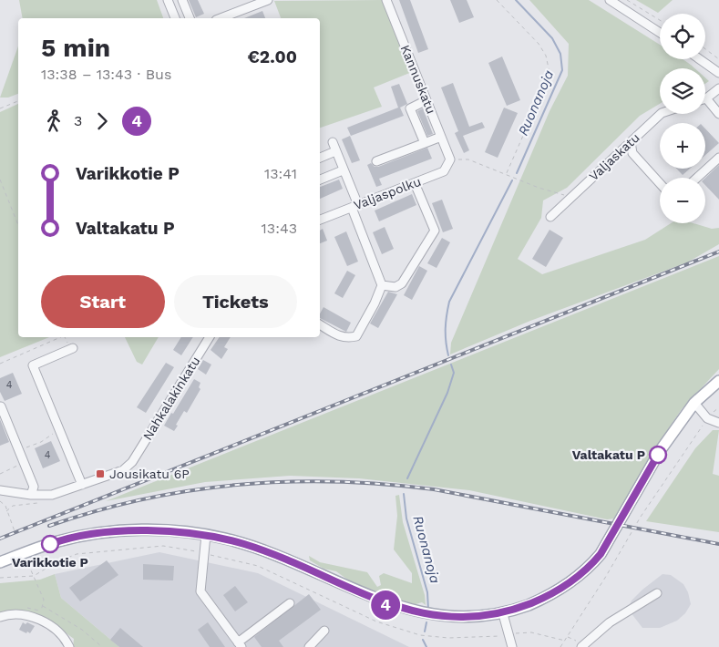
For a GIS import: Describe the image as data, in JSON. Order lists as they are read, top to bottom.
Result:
{
  "streets": {
    "street": [
      "Kannuskatu",
      "Valjaskatu",
      "Valjaspolku",
      "Nahkalakinkatu"
    ]
  },
  "crossings": [
    ["Kannuskatu", "Valjaspolku"]
  ],
  "water": ["Ruonanoja"],
  "places": {
    "other": ["Valtakatu P", "Varikkotie P"],
    "transit": ["Jousikatu 6P"]
  },
  "lines": ["bus line 4"],
  "house_numbers": ["4", "4"],
  "page": {
    "on_map": "4",
    "map_buttons": ["+", "−"],
    "heading": ["5 min", "13:38 – 13:43 · Bus", "€2.00"],
    "legs": ["3", "4"],
    "list": [
      {
        "name": "Varikkotie P",
        "value": "13:41"
      },
      {
        "name": "Valtakatu P",
        "value": "13:43"
      }
    ],
    "buttons": ["Start", "Tickets"]
  }
}
